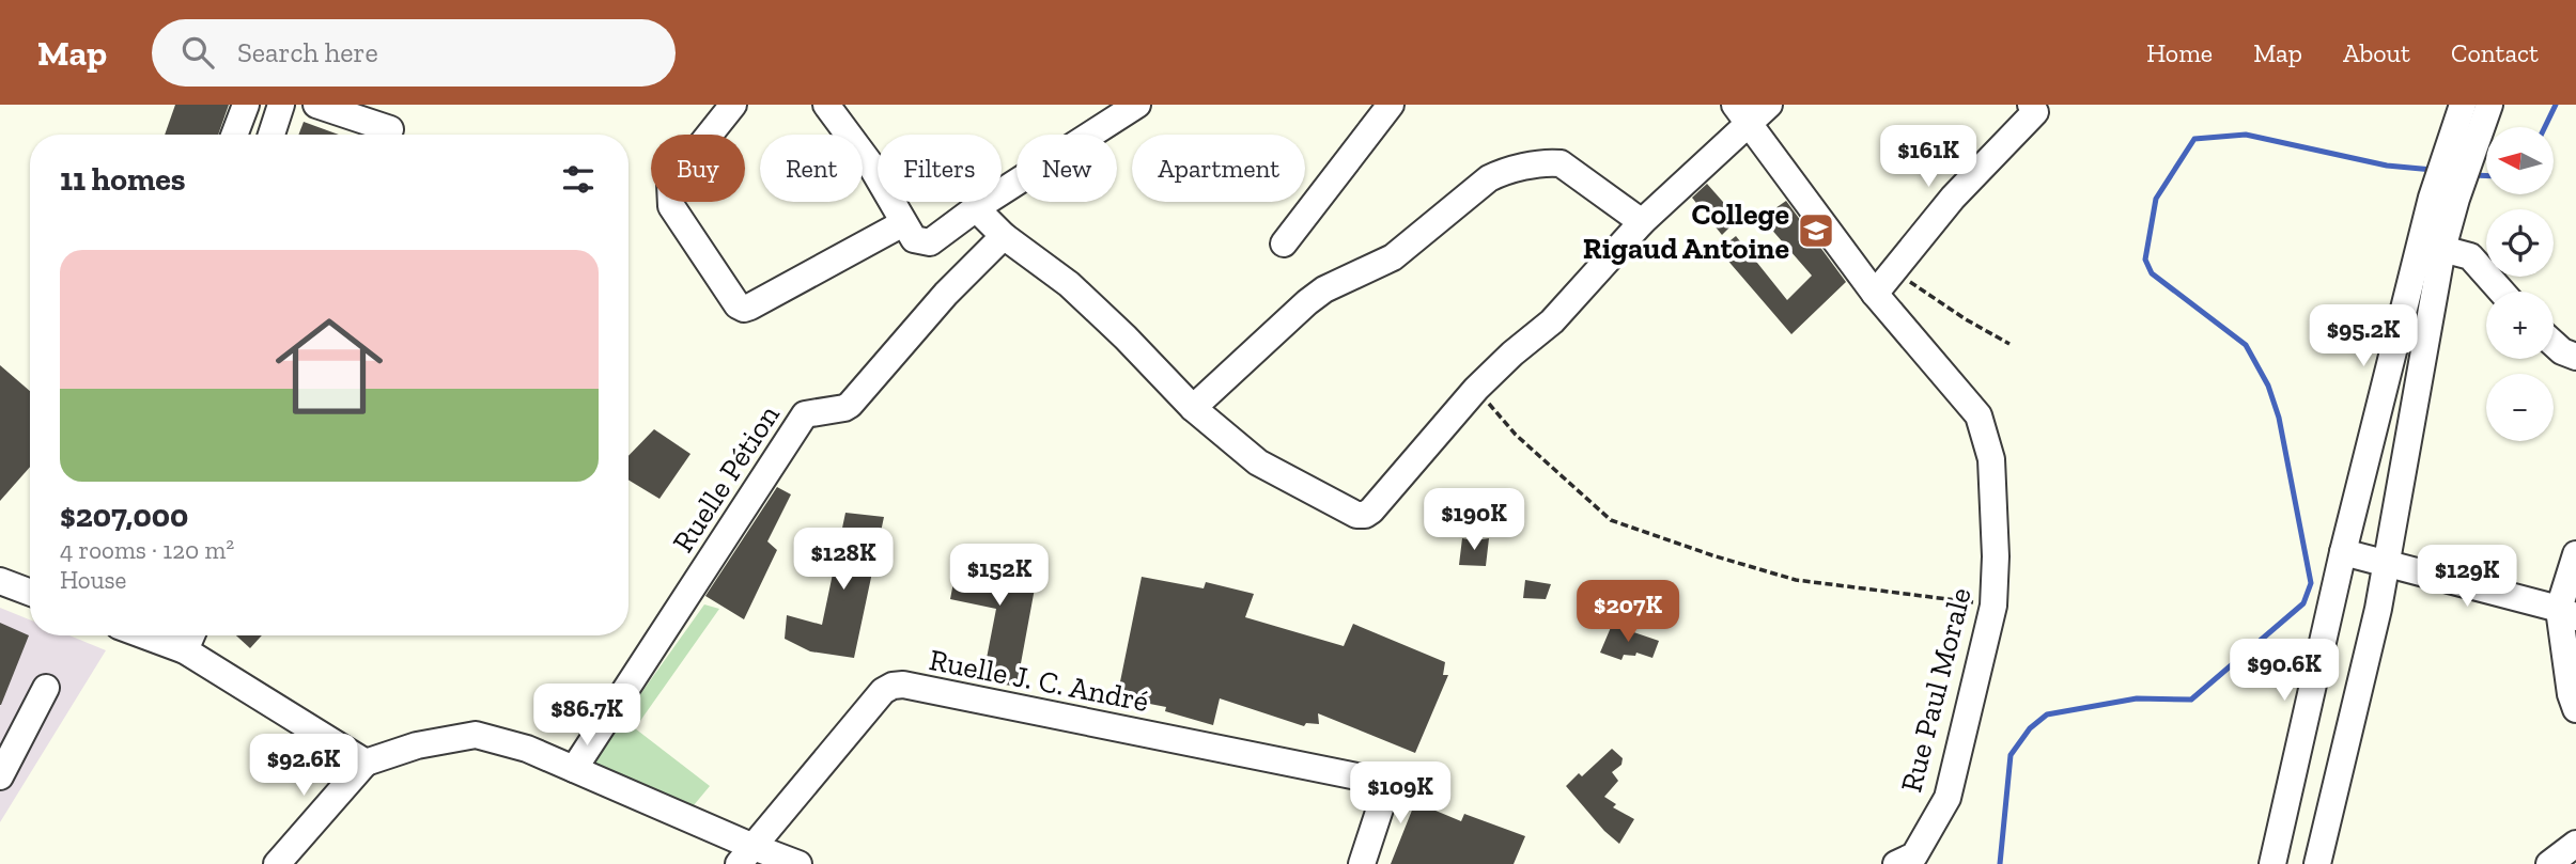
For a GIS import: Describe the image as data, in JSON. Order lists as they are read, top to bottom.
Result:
{
  "streets": {
    "street": ["Ruelle Pétion", "Ruelle J. C. André", "Rue Paul Morale"]
  },
  "places": {
    "school or university": ["College Rigaud Antoine"]
  },
  "north": "left",
  "page": {
    "header": "Map",
    "search": "Search here",
    "nav": [
      "Home",
      "Map",
      "About",
      "Contact"
    ],
    "price": [
      "$161K",
      "$95.2K",
      "$190K",
      "$128K",
      "$152K",
      "$129K",
      "$207K",
      "$90.6K",
      "$86.7K",
      "$92.6K",
      "$109K"
    ],
    "map_buttons": ["+", "−"],
    "chip": [
      "Buy",
      "Rent",
      "Filters",
      "New",
      "Apartment"
    ],
    "heading": "11 homes",
    "list": [
      {
        "name": "$207,000",
        "note": "4 rooms · 120 m² · House"
      }
    ]
  }
}
